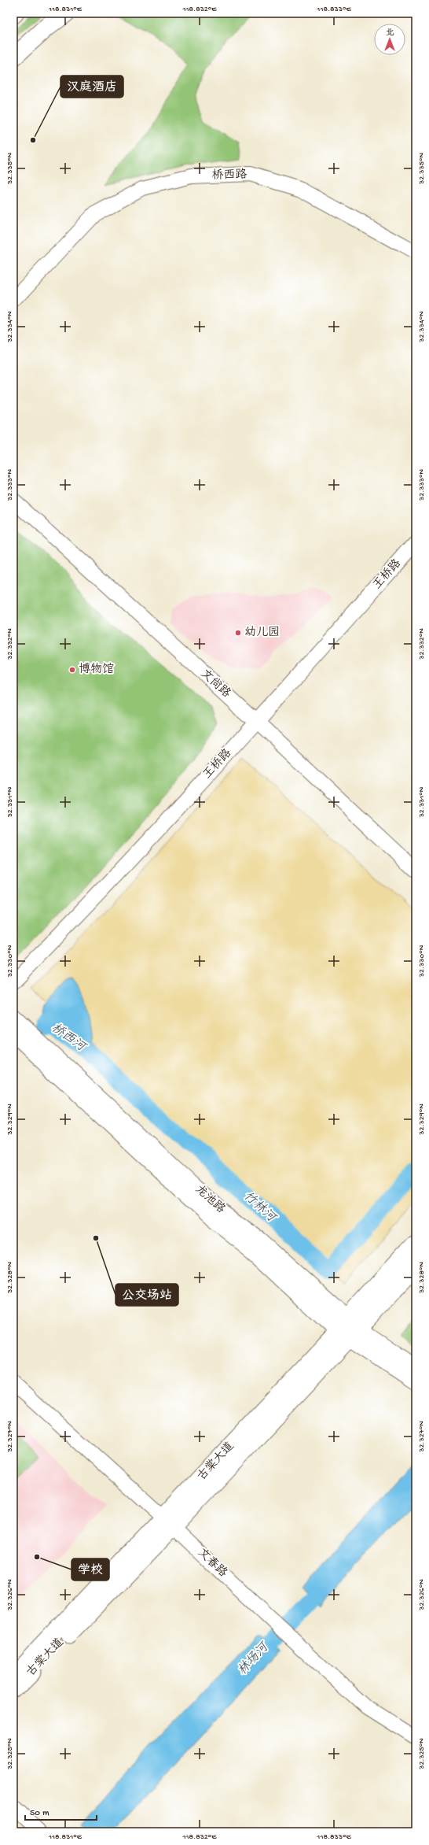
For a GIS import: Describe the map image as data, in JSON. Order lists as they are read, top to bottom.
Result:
{
  "streets": {
    "main road": ["龙池路", "古棠大道"],
    "street": [
      "桥西路",
      "王桥路",
      "文尚路",
      "文春路"
    ]
  },
  "crossings": [
    ["王桥路", "文尚路"],
    ["龙池路", "古棠大道"],
    ["古棠大道", "文春路"]
  ],
  "water": ["桥西河", "竹林河", "林场河"],
  "places": [
    "汉庭酒店",
    "幼儿园",
    "博物馆",
    "公交场站",
    "学校"
  ],
  "scale_bar": "50 m",
  "north": "top",
  "coordinates": [
    "118.831°E",
    "118.832°E",
    "118.833°E",
    "32.335°N",
    "32.334°N",
    "32.333°N",
    "32.332°N",
    "32.331°N",
    "32.330°N",
    "32.329°N",
    "32.328°N",
    "32.327°N",
    "32.326°N",
    "32.325°N"
  ]
}
